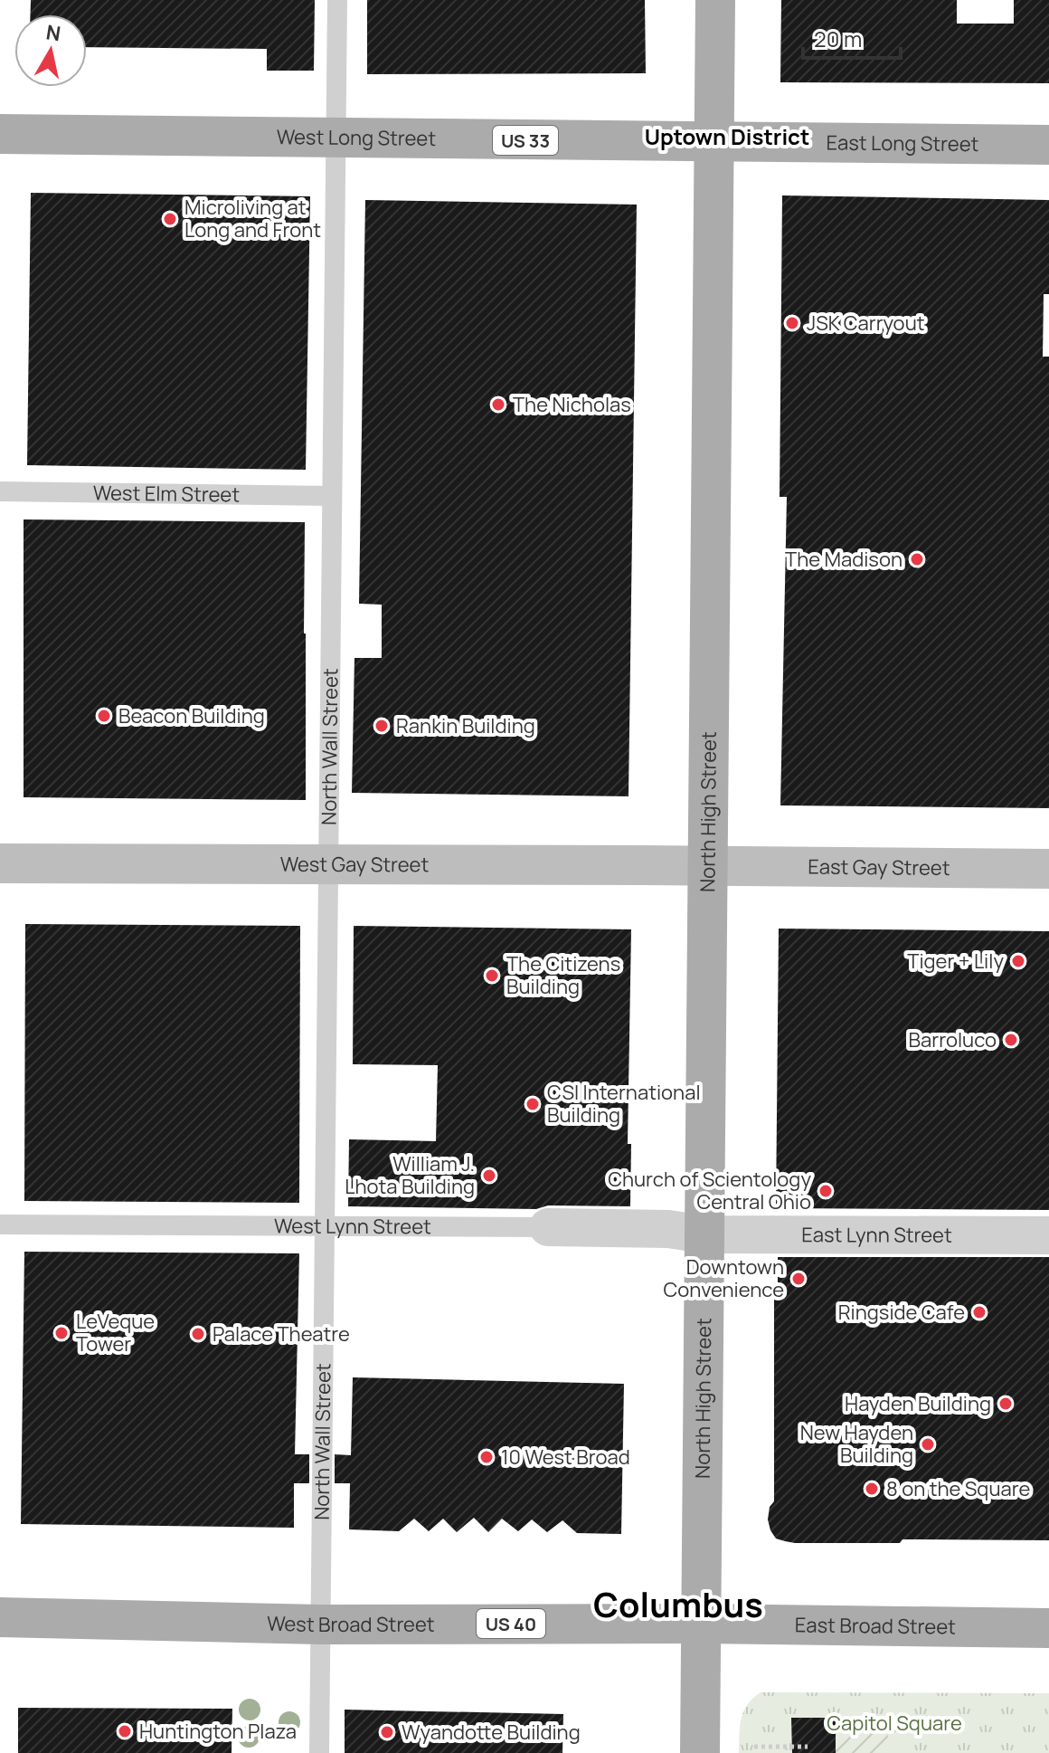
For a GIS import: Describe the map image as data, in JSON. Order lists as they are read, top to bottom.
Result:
{
  "streets": {
    "main road": [
      "West Long Street",
      "US 33",
      "East Long Street",
      "North High Street",
      "West Broad Street",
      "US 40",
      "East Broad Street"
    ],
    "street": [
      "West Gay Street",
      "East Gay Street",
      "West Lynn Street",
      "East Lynn Street"
    ],
    "lane": ["West Elm Street", "North Wall Street"]
  },
  "crossings": [
    ["West Long Street", "East Long Street"],
    ["West Long Street", "North Wall Street"],
    ["West Long Street", "North High Street"],
    ["East Long Street", "North High Street"],
    ["West Elm Street", "North Wall Street"],
    ["North Wall Street", "West Gay Street"],
    ["North Wall Street", "West Lynn Street"],
    ["North Wall Street", "West Broad Street"],
    ["North High Street", "West Gay Street"],
    ["North High Street", "East Gay Street"],
    ["North High Street", "West Lynn Street"],
    ["North High Street", "East Lynn Street"],
    ["North High Street", "West Broad Street"],
    ["North High Street", "East Broad Street"],
    ["West Gay Street", "East Gay Street"],
    ["West Lynn Street", "East Lynn Street"],
    ["West Broad Street", "East Broad Street"]
  ],
  "districts": ["Uptown District", "Columbus"],
  "parks": ["Capitol Square"],
  "places": [
    "Microliving at Long and Front",
    "JSK Carryout",
    "The Nicholas",
    "The Madison",
    "Beacon Building",
    "Rankin Building",
    "Tiger + Lily",
    "The Citizens Building",
    "Barroluco",
    "CSI International Building",
    "William J. Lhota Building",
    "Church of Scientology Central Ohio",
    "Downtown Convenience",
    "Ringside Cafe",
    "LeVeque Tower",
    "Palace Theatre",
    "Hayden Building",
    "New Hayden Building",
    "10 West Broad",
    "8 on the Square",
    "Huntington Plaza",
    "Wyandotte Building"
  ],
  "scale_bar": "20 m",
  "north": "top"
}
